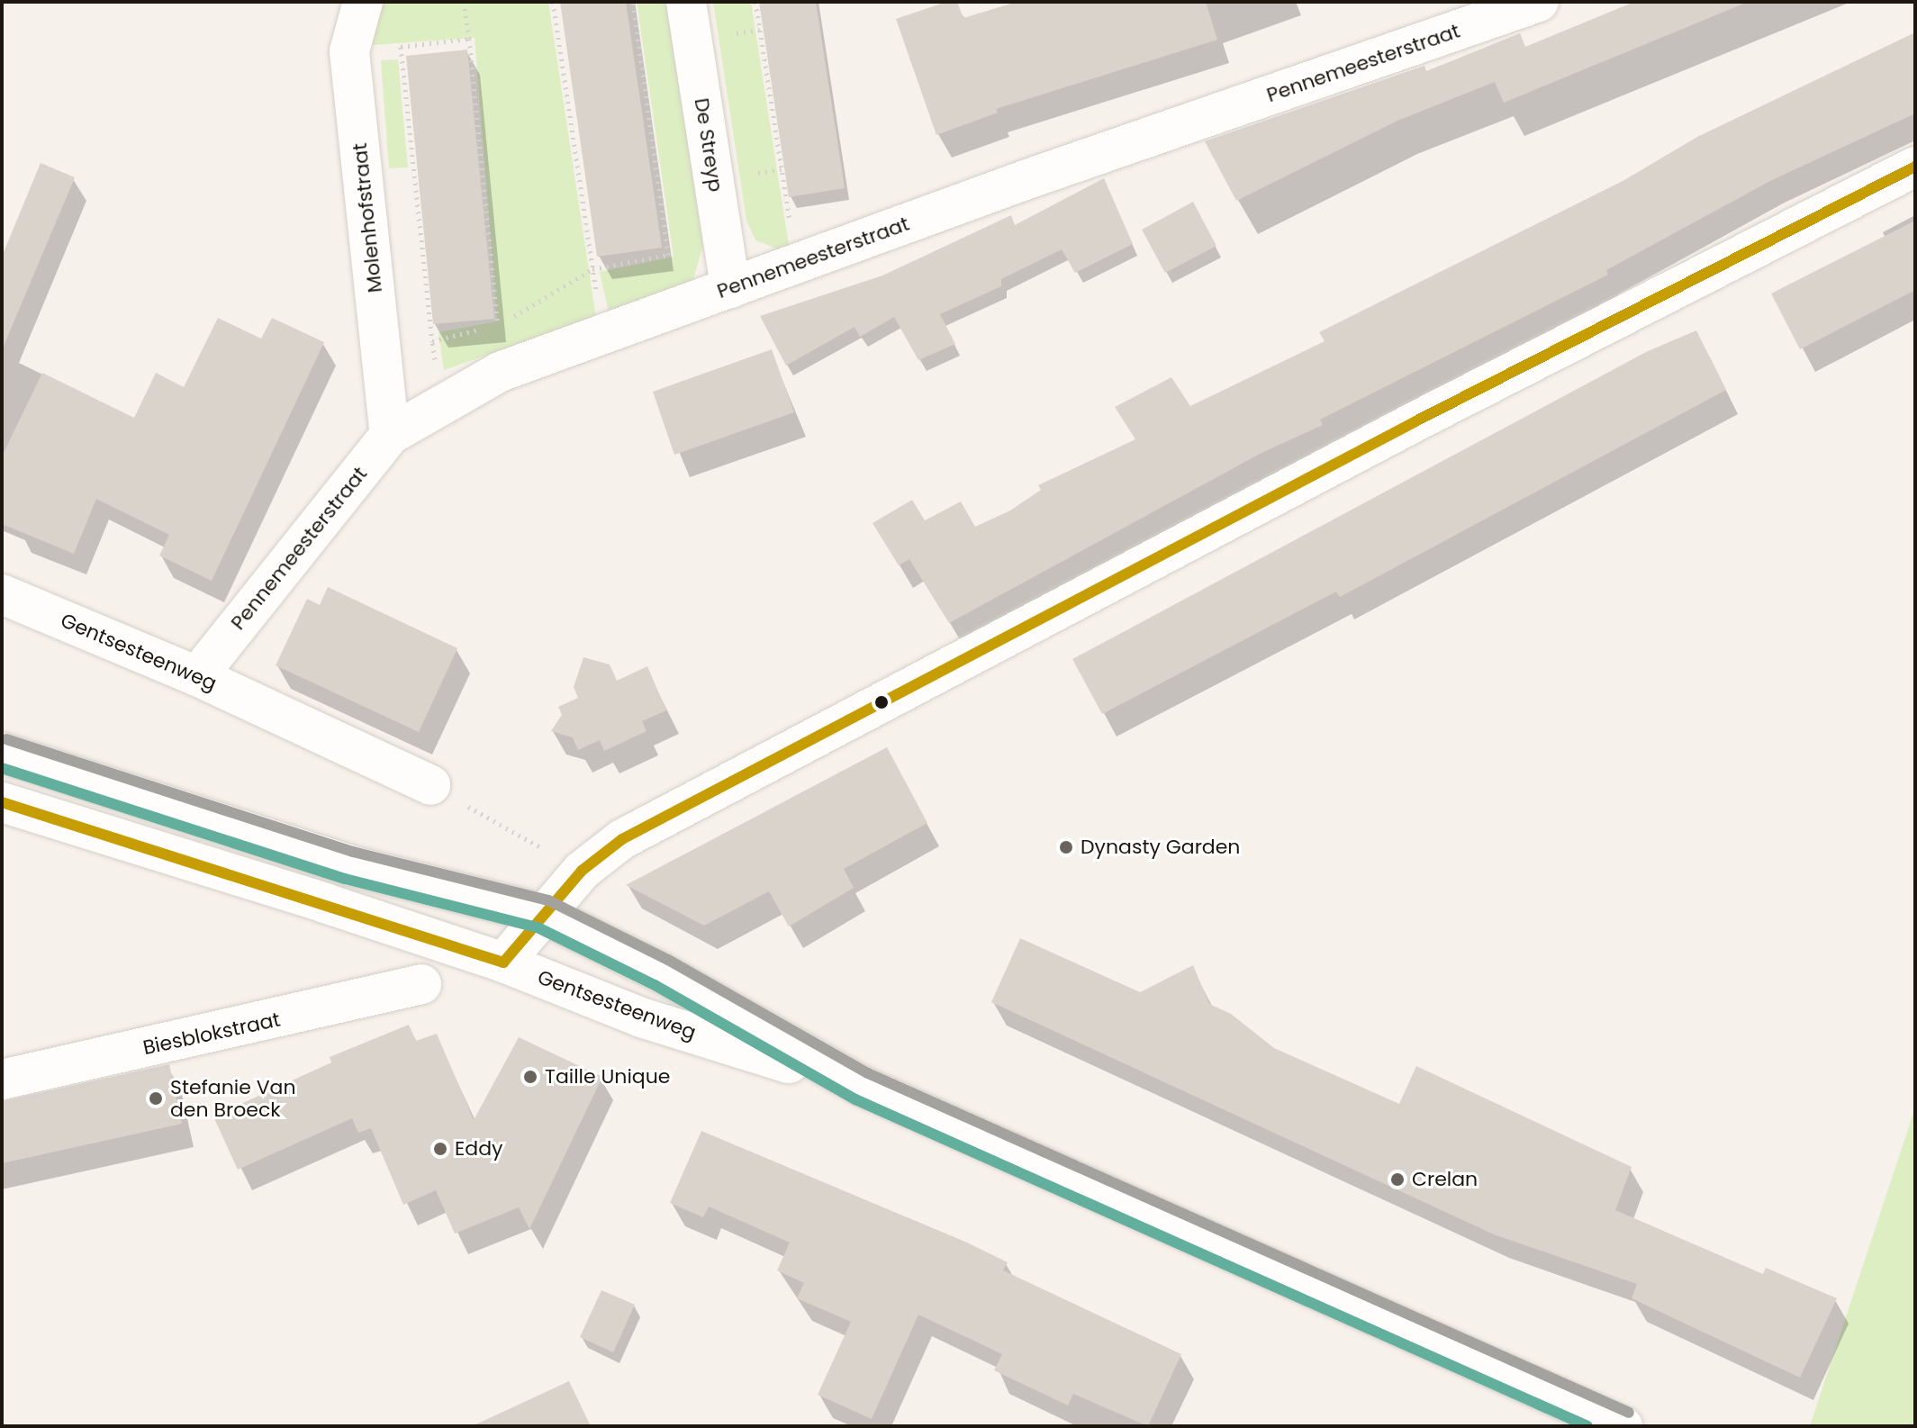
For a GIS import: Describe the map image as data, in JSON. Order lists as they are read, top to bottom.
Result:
{
  "streets": {
    "street": [
      "Pennemeesterstraat",
      "De Streyp",
      "Molenhofstraat",
      "Gentsesteenweg",
      "Biesblokstraat"
    ]
  },
  "crossings": [
    ["Pennemeesterstraat", "De Streyp"],
    ["Pennemeesterstraat", "Molenhofstraat"],
    ["Pennemeesterstraat", "Gentsesteenweg"]
  ],
  "places": [
    "Dynasty Garden",
    "Taille Unique",
    "Stefanie Van den Broeck",
    "Eddy",
    "Crelan"
  ]
}
